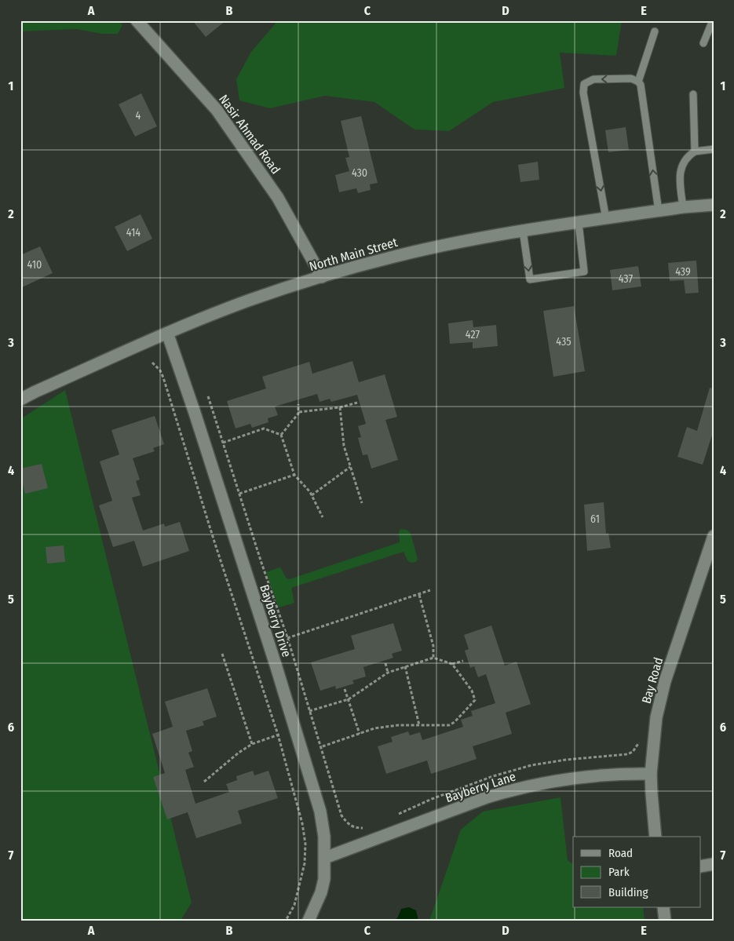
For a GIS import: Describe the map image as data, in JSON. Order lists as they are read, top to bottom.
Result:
{
  "streets": {
    "street": [
      "Nasir Ahmad Road",
      "North Main Street",
      "Bayberry Drive",
      "Bay Road",
      "Bayberry Lane"
    ]
  },
  "crossings": [
    ["Nasir Ahmad Road", "North Main Street"],
    ["North Main Street", "Bayberry Drive"],
    ["Bayberry Drive", "Bayberry Lane"],
    ["Bay Road", "Bayberry Lane"]
  ],
  "house_numbers": [
    "4",
    "430",
    "414",
    "410",
    "439",
    "437",
    "427",
    "435",
    "61"
  ],
  "legend": ["Road", "Park", "Building"],
  "grid": {
    "columns": [
      "A",
      "B",
      "C",
      "D",
      "E"
    ],
    "rows": [
      "1",
      "2",
      "3",
      "4",
      "5",
      "6",
      "7"
    ]
  }
}
